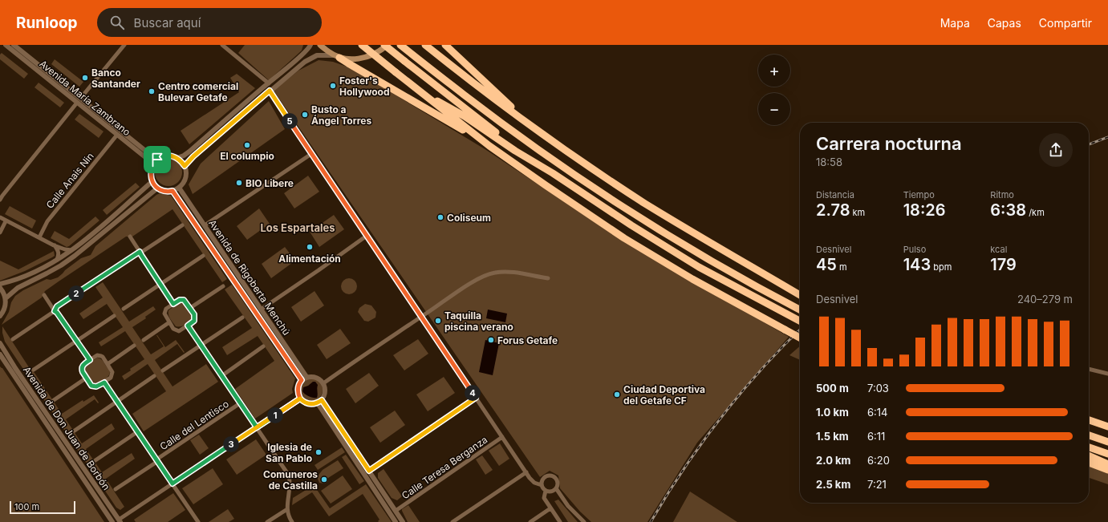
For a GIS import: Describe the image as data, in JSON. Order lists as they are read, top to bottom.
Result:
{
  "streets": {
    "street": [
      "Avenida María Zambrano",
      "Calle Anais Nin",
      "Avenida de Rigoberta Menchú",
      "Calle del Lentisco",
      "Avenida de Don Juan de Borbón",
      "Calle Teresa Berganza"
    ]
  },
  "crossings": [
    ["Avenida María Zambrano", "Calle Anais Nin"],
    ["Avenida María Zambrano", "Avenida de Rigoberta Menchú"]
  ],
  "districts": ["Los Espartales"],
  "places": [
    "Banco Santander",
    "Foster's Hollywood",
    "Centro comercial Bulevar Getafe",
    "Busto a Ángel Torres",
    "El columpio",
    "BIO Libere",
    "Coliseum",
    "Alimentación",
    "Taquilla piscina verano",
    "Forus Getafe",
    "Ciudad Deportiva del Getafe CF",
    "Iglesia de San Pablo",
    "Comuneros de Castilla"
  ],
  "scale_bar": "100 m",
  "page": {
    "header": "Runloop",
    "search": "Buscar aquí",
    "nav": ["Mapa", "Capas", "Compartir"],
    "map_buttons": ["+", "−"],
    "pins": [
      "5",
      "2",
      "4",
      "1",
      "3"
    ],
    "heading": ["Carrera nocturna", "18:58"],
    "stats": [
      ["Distancia", "2.78 km"],
      ["Tiempo", "18:26"],
      ["Ritmo", "6:38 /km"],
      ["Desnivel", "45 m"],
      ["Pulso", "143 bpm"],
      ["kcal", "179"]
    ],
    "chart": ["Desnivel", "240–279 m"],
    "list": [
      {
        "name": "500 m",
        "note": "7:03"
      },
      {
        "name": "1.0 km",
        "note": "6:14"
      },
      {
        "name": "1.5 km",
        "note": "6:11"
      },
      {
        "name": "2.0 km",
        "note": "6:20"
      },
      {
        "name": "2.5 km",
        "note": "7:21"
      }
    ],
    "scale": "100 m"
  }
}
